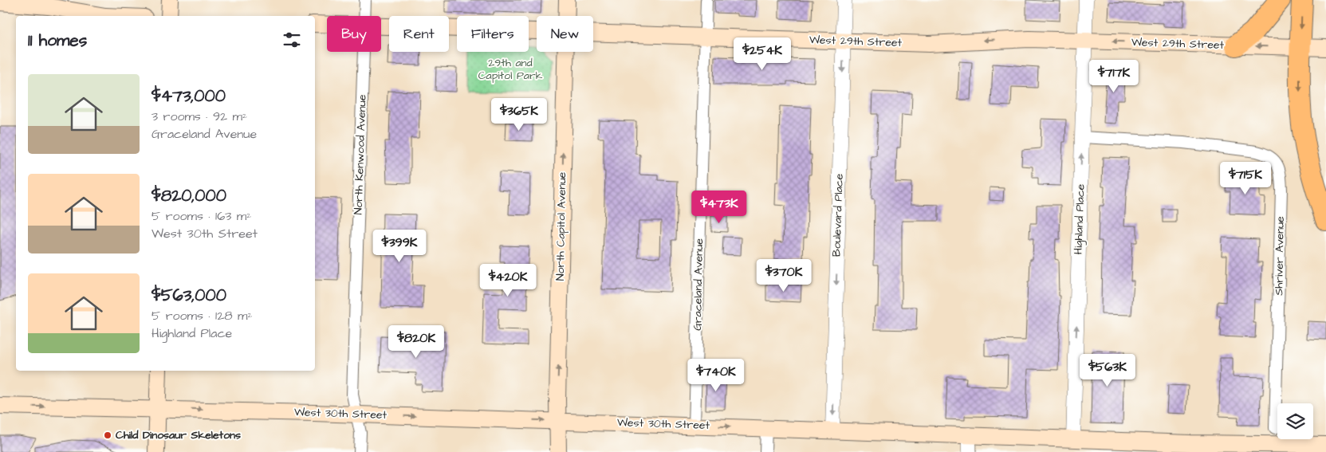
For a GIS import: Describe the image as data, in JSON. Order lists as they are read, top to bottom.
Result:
{
  "streets": {
    "main road": ["West 29th Street", "North Capitol Avenue", "West 30th Street"],
    "street": [
      "North Kenwood Avenue",
      "Boulevard Place",
      "Highland Place",
      "Shriver Avenue",
      "Graceland Avenue"
    ]
  },
  "crossings": [
    ["West 29th Street", "Boulevard Place"],
    ["West 29th Street", "Highland Place"],
    ["West 29th Street", "Graceland Avenue"],
    ["North Kenwood Avenue", "West 30th Street"],
    ["Boulevard Place", "West 30th Street"],
    ["Highland Place", "Shriver Avenue"],
    ["Highland Place", "West 30th Street"],
    ["North Capitol Avenue", "West 30th Street"],
    ["Graceland Avenue", "West 30th Street"]
  ],
  "one_way": [
    "West 29th Street",
    "Boulevard Place",
    "Highland Place",
    "North Capitol Avenue",
    "West 30th Street"
  ],
  "parks": ["29th and Capitol Park"],
  "places": ["Child Dinosaur Skeletons"],
  "page": {
    "chip": [
      "Buy",
      "Rent",
      "Filters",
      "New"
    ],
    "heading": "11 homes",
    "price": [
      "$254K",
      "$717K",
      "$365K",
      "$715K",
      "$473K",
      "$399K",
      "$370K",
      "$420K",
      "$820K",
      "$563K",
      "$740K"
    ],
    "list": [
      {
        "name": "$473,000",
        "note": "3 rooms · 92 m² · Graceland Avenue"
      },
      {
        "name": "$820,000",
        "note": "5 rooms · 163 m² · West 30th Street"
      },
      {
        "name": "$563,000",
        "note": "5 rooms · 128 m² · Highland Place"
      }
    ]
  }
}
